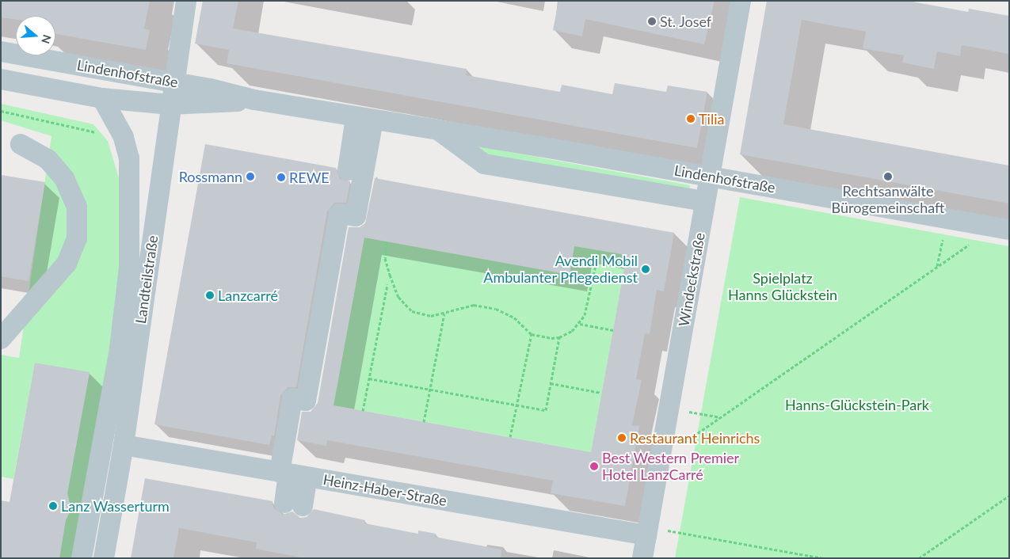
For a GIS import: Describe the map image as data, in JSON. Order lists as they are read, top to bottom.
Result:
{
  "streets": {
    "street": [
      "Lindenhofstraße",
      "Landteilstraße",
      "Windeckstraße",
      "Heinz-Haber-Straße"
    ]
  },
  "crossings": [
    ["Lindenhofstraße", "Landteilstraße"],
    ["Lindenhofstraße", "Windeckstraße"],
    ["Landteilstraße", "Heinz-Haber-Straße"],
    ["Windeckstraße", "Heinz-Haber-Straße"]
  ],
  "parks": ["Spielplatz Hanns Glückstein", "Hanns-Glückstein-Park"],
  "places": [
    "St. Josef",
    "Tilia",
    "Rossmann",
    "Rechtsanwälte Bürogemeinschaft",
    "REWE",
    "Avendi Mobil Ambulanter Pflegedienst",
    "Lanzcarré",
    "Restaurant Heinrichs",
    "Best Western Premier Hotel LanzCarré",
    "Lanz Wasserturm"
  ],
  "north": "right"
}
